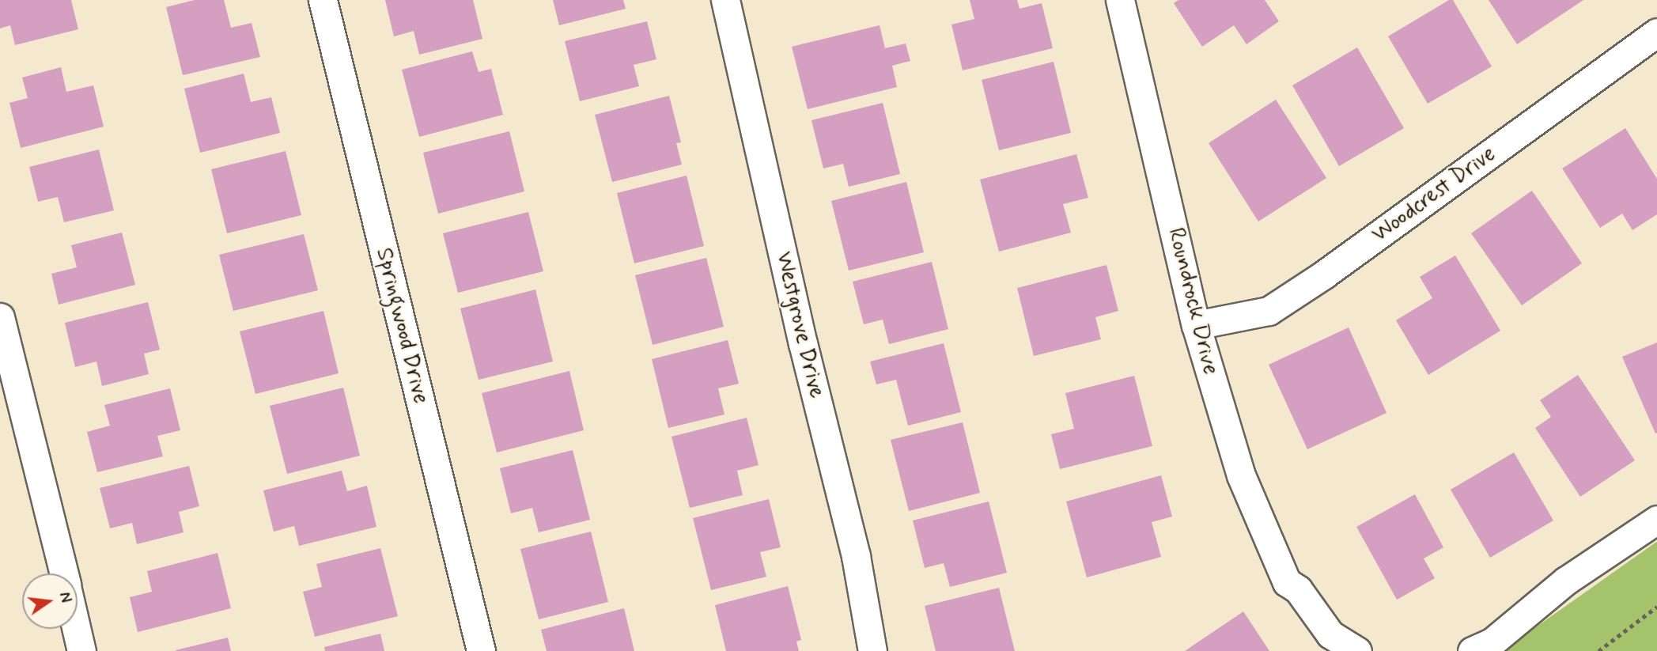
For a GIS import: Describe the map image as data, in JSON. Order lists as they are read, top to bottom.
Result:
{
  "streets": {
    "street": [
      "Woodcrest Drive",
      "Roundrock Drive",
      "Westgrove Drive",
      "Springwood Drive"
    ]
  },
  "crossings": [
    ["Woodcrest Drive", "Roundrock Drive"]
  ],
  "north": "right"
}
